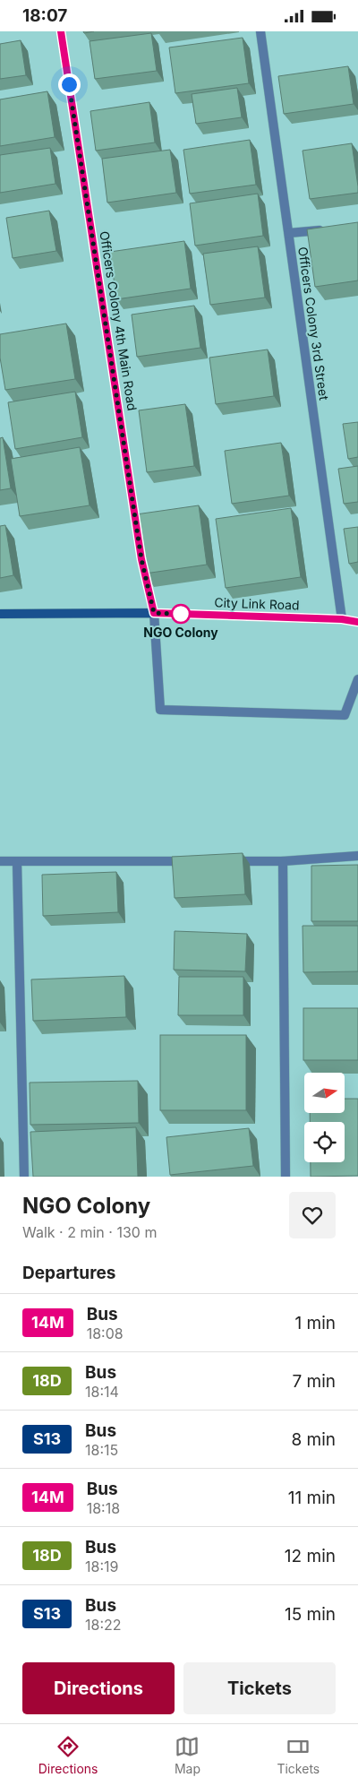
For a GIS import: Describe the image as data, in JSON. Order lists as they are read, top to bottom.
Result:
{
  "streets": {
    "street": ["Officers Colony 4th Main Road", "Officers Colony 3rd Street", "City Link Road"]
  },
  "crossings": [
    ["Officers Colony 4th Main Road", "City Link Road"],
    ["Officers Colony 3rd Street", "City Link Road"]
  ],
  "places": ["NGO Colony"],
  "lines": ["bus line 14M"],
  "north": "right",
  "page": {
    "status": "18:07",
    "heading": [
      ["NGO Colony", "Walk · 2 min · 130 m"],
      "Departures"
    ],
    "list": [
      {
        "mark": "14M",
        "name": "Bus",
        "note": "18:08",
        "value": "1 min"
      },
      {
        "mark": "18D",
        "name": "Bus",
        "note": "18:14",
        "value": "7 min"
      },
      {
        "mark": "S13",
        "name": "Bus",
        "note": "18:15",
        "value": "8 min"
      },
      {
        "mark": "14M",
        "name": "Bus",
        "note": "18:18",
        "value": "11 min"
      },
      {
        "mark": "18D",
        "name": "Bus",
        "note": "18:19",
        "value": "12 min"
      },
      {
        "mark": "S13",
        "name": "Bus",
        "note": "18:22",
        "value": "15 min"
      }
    ],
    "buttons": ["Directions", "Tickets"],
    "tabs": ["Directions", "Map", "Tickets"]
  }
}
